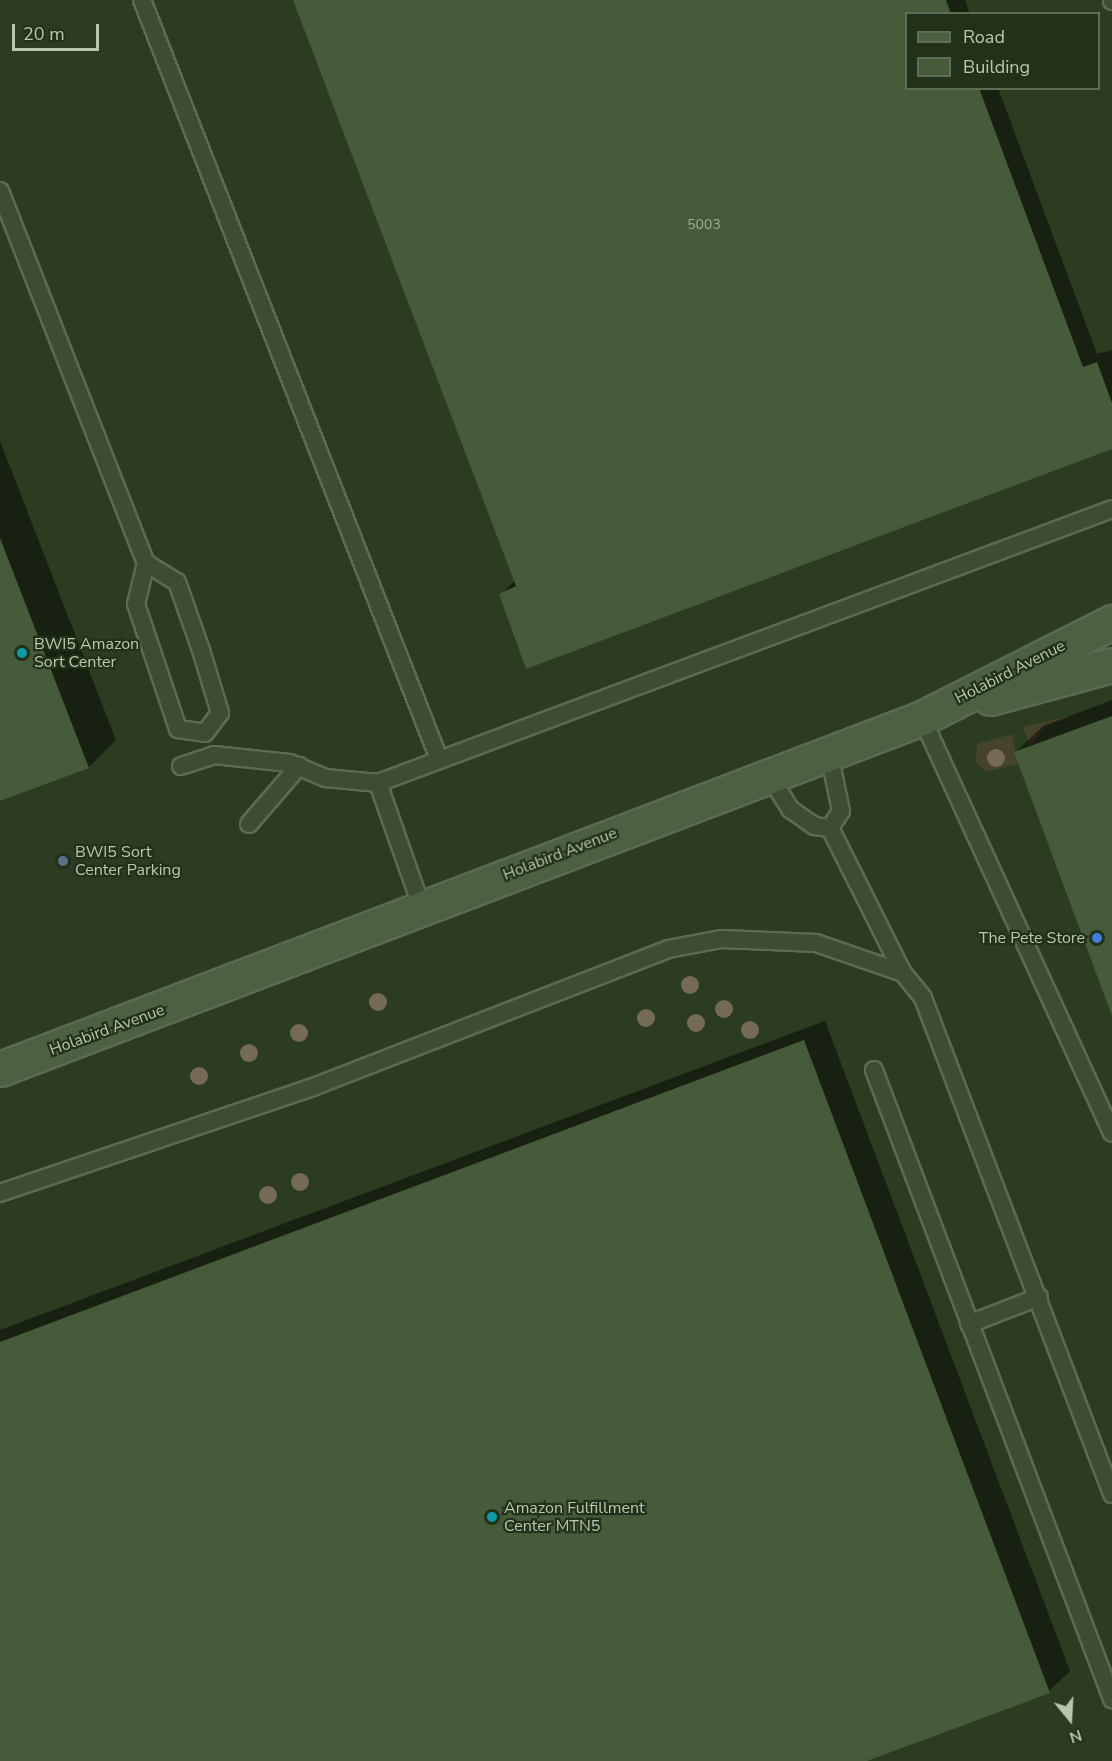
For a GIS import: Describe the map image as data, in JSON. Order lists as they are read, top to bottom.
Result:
{
  "streets": {
    "main road": ["Holabird Avenue"]
  },
  "places": [
    "BWI5 Amazon Sort Center",
    "BWI5 Sort Center Parking",
    "The Pete Store",
    "Amazon Fulfillment Center MTN5"
  ],
  "house_numbers": ["5003"],
  "legend": ["Road", "Building"],
  "scale_bar": "20 m",
  "north": "bottom"
}
